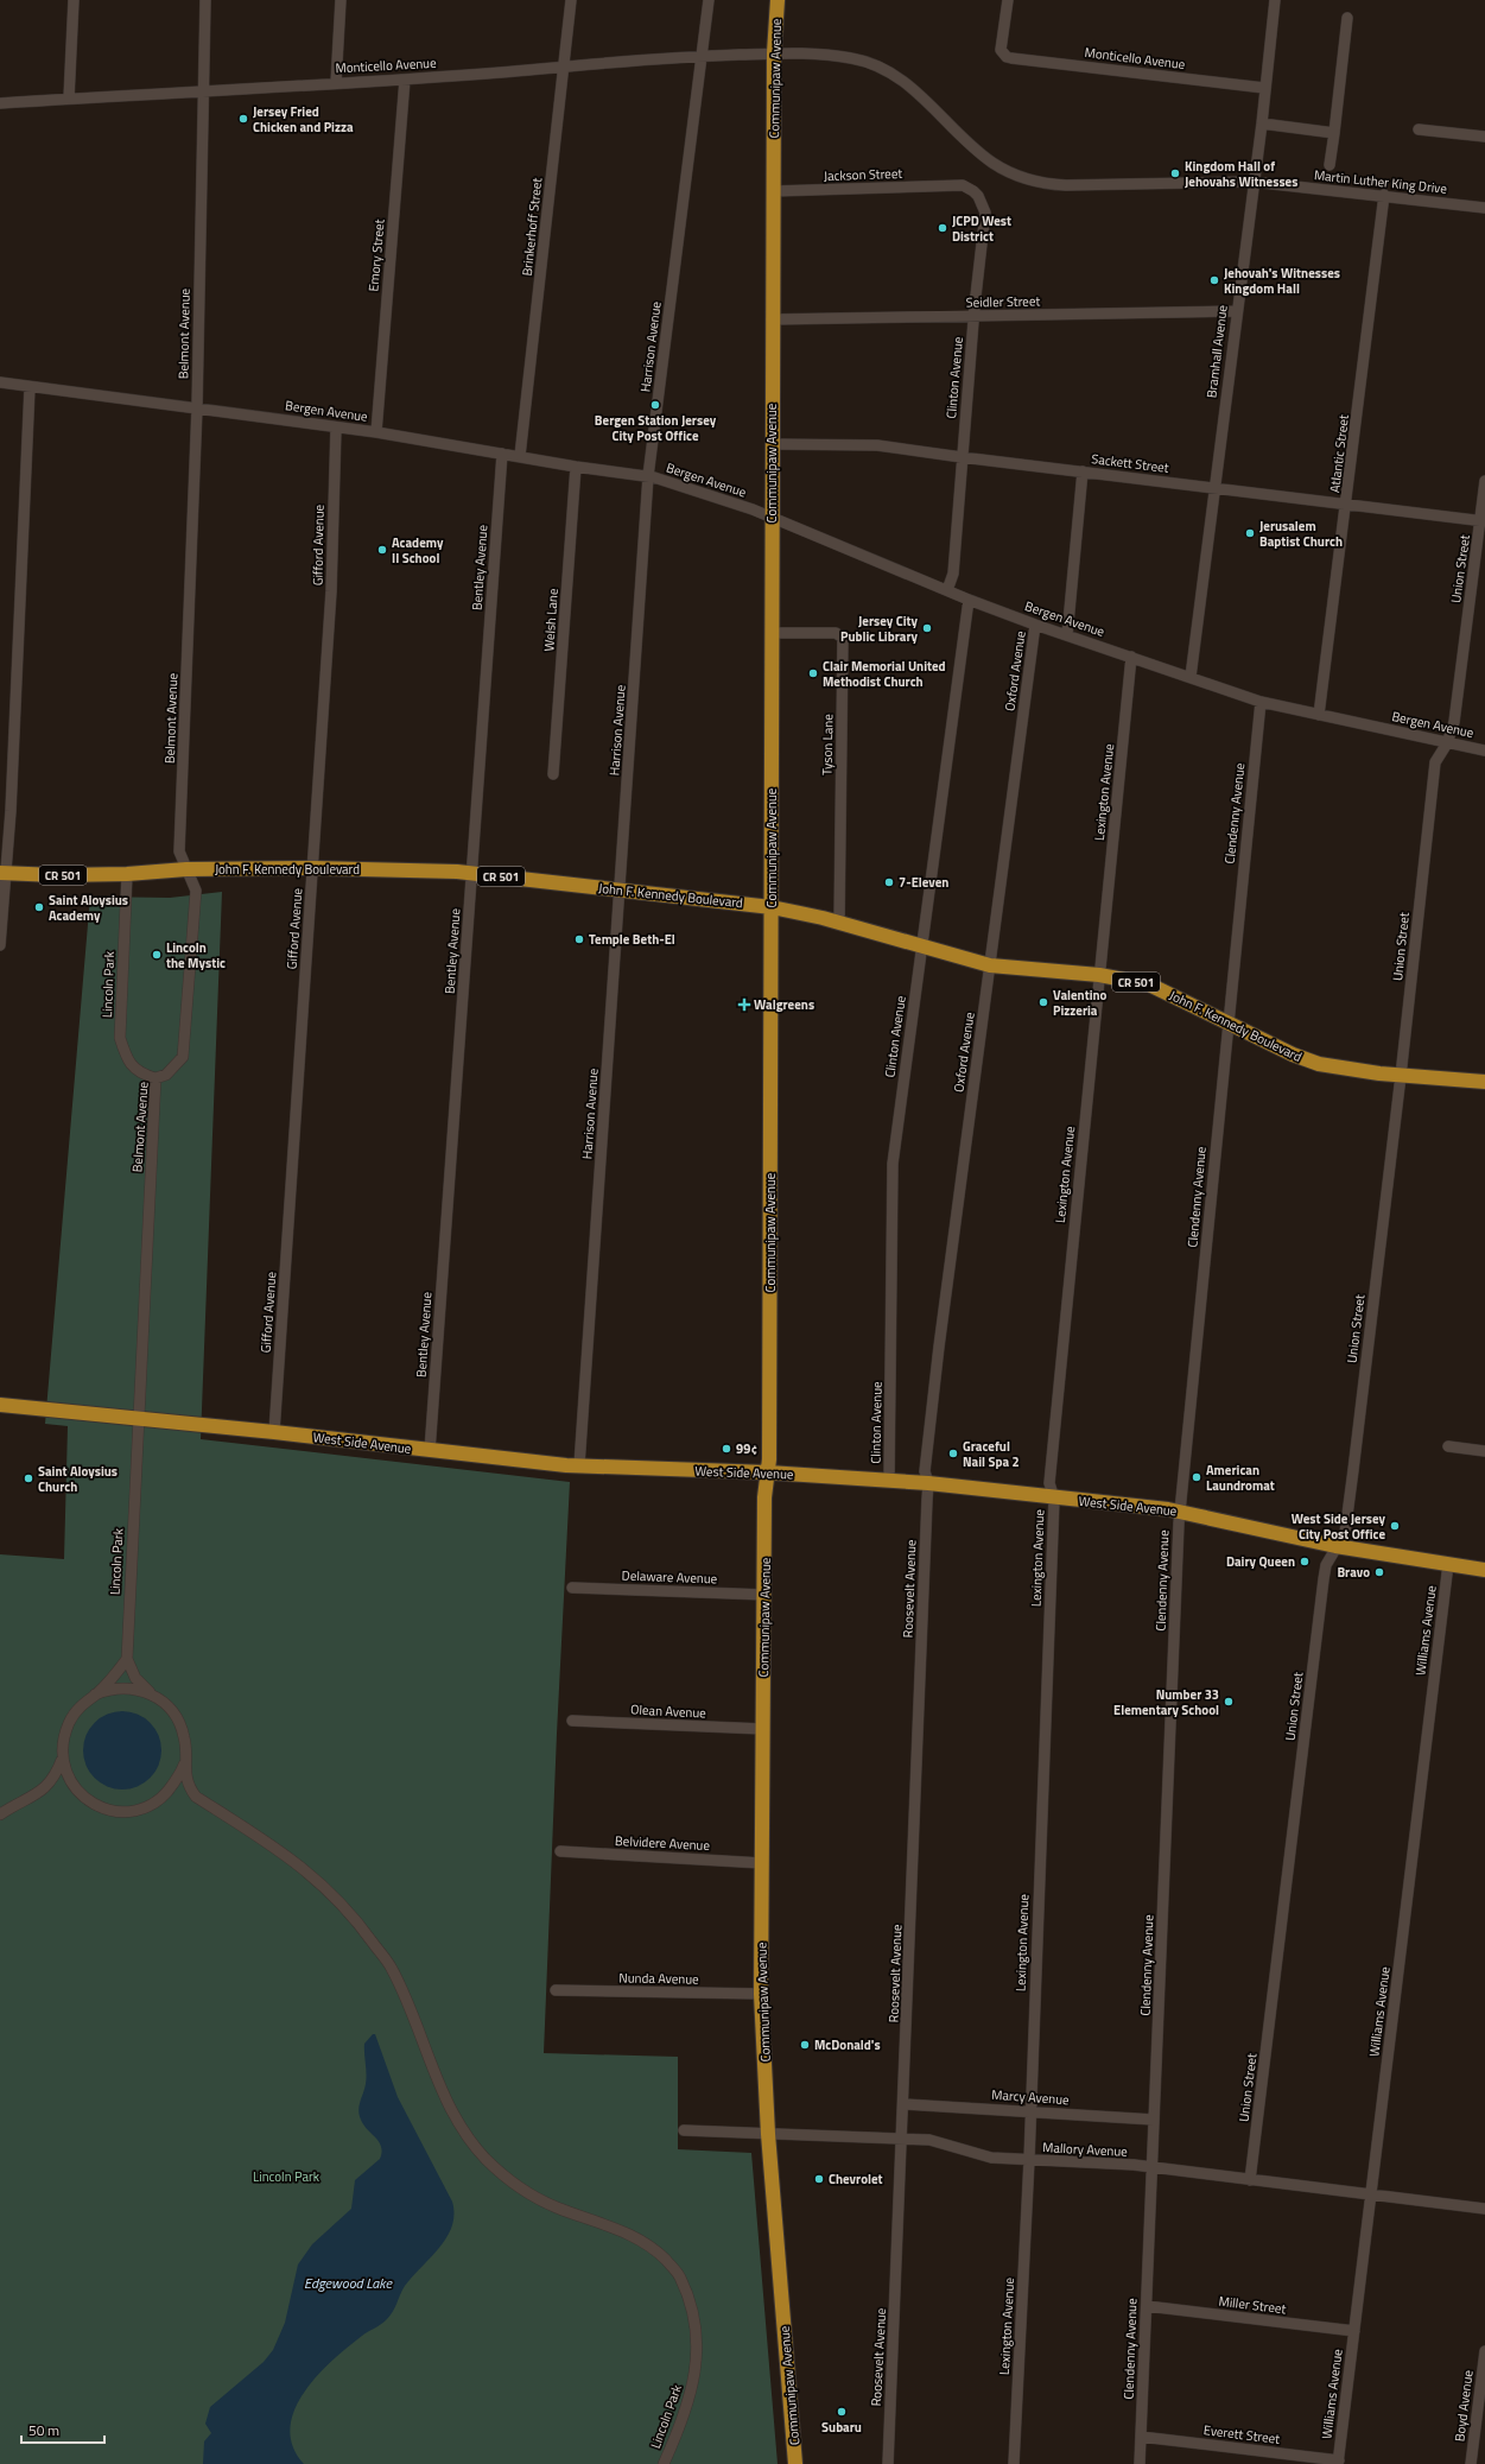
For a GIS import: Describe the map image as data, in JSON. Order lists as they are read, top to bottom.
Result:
{
  "streets": {
    "main road": [
      "Communipaw Avenue",
      "John F. Kennedy Boulevard",
      "CR 501",
      "West Side Avenue"
    ],
    "street": [
      "Monticello Avenue",
      "Jackson Street",
      "Martin Luther King Drive",
      "Brinkerhoff Street",
      "Emory Street",
      "Seidler Street",
      "Belmont Avenue",
      "Harrison Avenue",
      "Bramhall Avenue",
      "Clinton Avenue",
      "Bergen Avenue",
      "Atlantic Street",
      "Sackett Street",
      "Gifford Avenue",
      "Bentley Avenue",
      "Union Street",
      "Welsh Lane",
      "Oxford Avenue",
      "Tyson Lane",
      "Lexington Avenue",
      "Clendenny Avenue",
      "Lincoln Park",
      "Delaware Avenue",
      "Roosevelt Avenue",
      "Williams Avenue",
      "Olean Avenue",
      "Belvidere Avenue",
      "Nunda Avenue",
      "Marcy Avenue",
      "Mallory Avenue",
      "Miller Street",
      "Boyd Avenue",
      "Everett Street"
    ]
  },
  "crossings": [
    ["Monticello Avenue", "Communipaw Avenue"],
    ["Monticello Avenue", "Martin Luther King Drive"],
    ["Monticello Avenue", "Brinkerhoff Street"],
    ["Monticello Avenue", "Emory Street"],
    ["Monticello Avenue", "Belmont Avenue"],
    ["Monticello Avenue", "Harrison Avenue"],
    ["Monticello Avenue", "Bramhall Avenue"],
    ["Communipaw Avenue", "Jackson Street"],
    ["Communipaw Avenue", "Martin Luther King Drive"],
    ["Communipaw Avenue", "Seidler Street"],
    ["Communipaw Avenue", "Bergen Avenue"],
    ["Communipaw Avenue", "Sackett Street"],
    ["Communipaw Avenue", "Tyson Lane"],
    ["Communipaw Avenue", "John F. Kennedy Boulevard"],
    ["Communipaw Avenue", "West Side Avenue"],
    ["Communipaw Avenue", "Delaware Avenue"],
    ["Communipaw Avenue", "Olean Avenue"],
    ["Communipaw Avenue", "Belvidere Avenue"],
    ["Communipaw Avenue", "Nunda Avenue"],
    ["Communipaw Avenue", "Mallory Avenue"],
    ["Jackson Street", "Clinton Avenue"],
    ["Martin Luther King Drive", "Bramhall Avenue"],
    ["Martin Luther King Drive", "Atlantic Street"],
    ["Brinkerhoff Street", "Bergen Avenue"],
    ["Emory Street", "Bergen Avenue"],
    ["Seidler Street", "Bramhall Avenue"],
    ["Seidler Street", "Clinton Avenue"],
    ["Belmont Avenue", "Bergen Avenue"],
    ["Belmont Avenue", "John F. Kennedy Boulevard"],
    ["Belmont Avenue", "Lincoln Park"],
    ["Belmont Avenue", "West Side Avenue"],
    ["Harrison Avenue", "Bergen Avenue"],
    ["Harrison Avenue", "John F. Kennedy Boulevard"],
    ["Harrison Avenue", "West Side Avenue"],
    ["Bramhall Avenue", "Bergen Avenue"],
    ["Bramhall Avenue", "Sackett Street"],
    ["Clinton Avenue", "Bergen Avenue"],
    ["Clinton Avenue", "Sackett Street"],
    ["Clinton Avenue", "John F. Kennedy Boulevard"],
    ["Clinton Avenue", "West Side Avenue"],
    ["Bergen Avenue", "Atlantic Street"],
    ["Bergen Avenue", "Gifford Avenue"],
    ["Bergen Avenue", "Bentley Avenue"],
    ["Bergen Avenue", "Union Street"],
    ["Bergen Avenue", "Welsh Lane"],
    ["Bergen Avenue", "Oxford Avenue"],
    ["Bergen Avenue", "Lexington Avenue"],
    ["Bergen Avenue", "Clendenny Avenue"],
    ["Atlantic Street", "Sackett Street"],
    ["Sackett Street", "Union Street"],
    ["Gifford Avenue", "John F. Kennedy Boulevard"],
    ["Gifford Avenue", "West Side Avenue"],
    ["Bentley Avenue", "John F. Kennedy Boulevard"],
    ["Bentley Avenue", "West Side Avenue"],
    ["Union Street", "John F. Kennedy Boulevard"],
    ["Union Street", "West Side Avenue"],
    ["Union Street", "Mallory Avenue"],
    ["Oxford Avenue", "John F. Kennedy Boulevard"],
    ["Oxford Avenue", "West Side Avenue"],
    ["Oxford Avenue", "Roosevelt Avenue"],
    ["Tyson Lane", "John F. Kennedy Boulevard"],
    ["Lexington Avenue", "John F. Kennedy Boulevard"],
    ["Lexington Avenue", "West Side Avenue"],
    ["Lexington Avenue", "Marcy Avenue"],
    ["Lexington Avenue", "Mallory Avenue"],
    ["Clendenny Avenue", "John F. Kennedy Boulevard"],
    ["Clendenny Avenue", "West Side Avenue"],
    ["Clendenny Avenue", "Marcy Avenue"],
    ["Clendenny Avenue", "Mallory Avenue"],
    ["Clendenny Avenue", "Miller Street"],
    ["Clendenny Avenue", "Everett Street"],
    ["John F. Kennedy Boulevard", "Lincoln Park"],
    ["Lincoln Park", "West Side Avenue"],
    ["West Side Avenue", "Roosevelt Avenue"],
    ["West Side Avenue", "Williams Avenue"],
    ["Roosevelt Avenue", "Marcy Avenue"],
    ["Roosevelt Avenue", "Mallory Avenue"],
    ["Williams Avenue", "Mallory Avenue"],
    ["Williams Avenue", "Miller Street"],
    ["Williams Avenue", "Everett Street"]
  ],
  "water": ["Edgewood Lake"],
  "parks": ["Lincoln Park"],
  "places": {
    "other": [
      "Jersey Fried Chicken and Pizza",
      "Kingdom Hall of Jehovahs Witnesses",
      "JCPD West District",
      "Jehovah's Witnesses Kingdom Hall",
      "Bergen Station Jersey City Post Office",
      "Jerusalem Baptist Church",
      "Academy II School",
      "Jersey City Public Library",
      "Clair Memorial United Methodist Church",
      "7-Eleven",
      "Saint Aloysius Academy",
      "Temple Beth-El",
      "Lincoln the Mystic",
      "Valentino Pizzeria",
      "99¢",
      "Graceful Nail Spa 2",
      "American Laundromat",
      "Saint Aloysius Church",
      "West Side Jersey City Post Office",
      "Dairy Queen",
      "Bravo",
      "Number 33 Elementary School",
      "McDonald's",
      "Chevrolet",
      "Subaru"
    ],
    "health": ["Walgreens"]
  },
  "scale_bar": "50 m"
}
